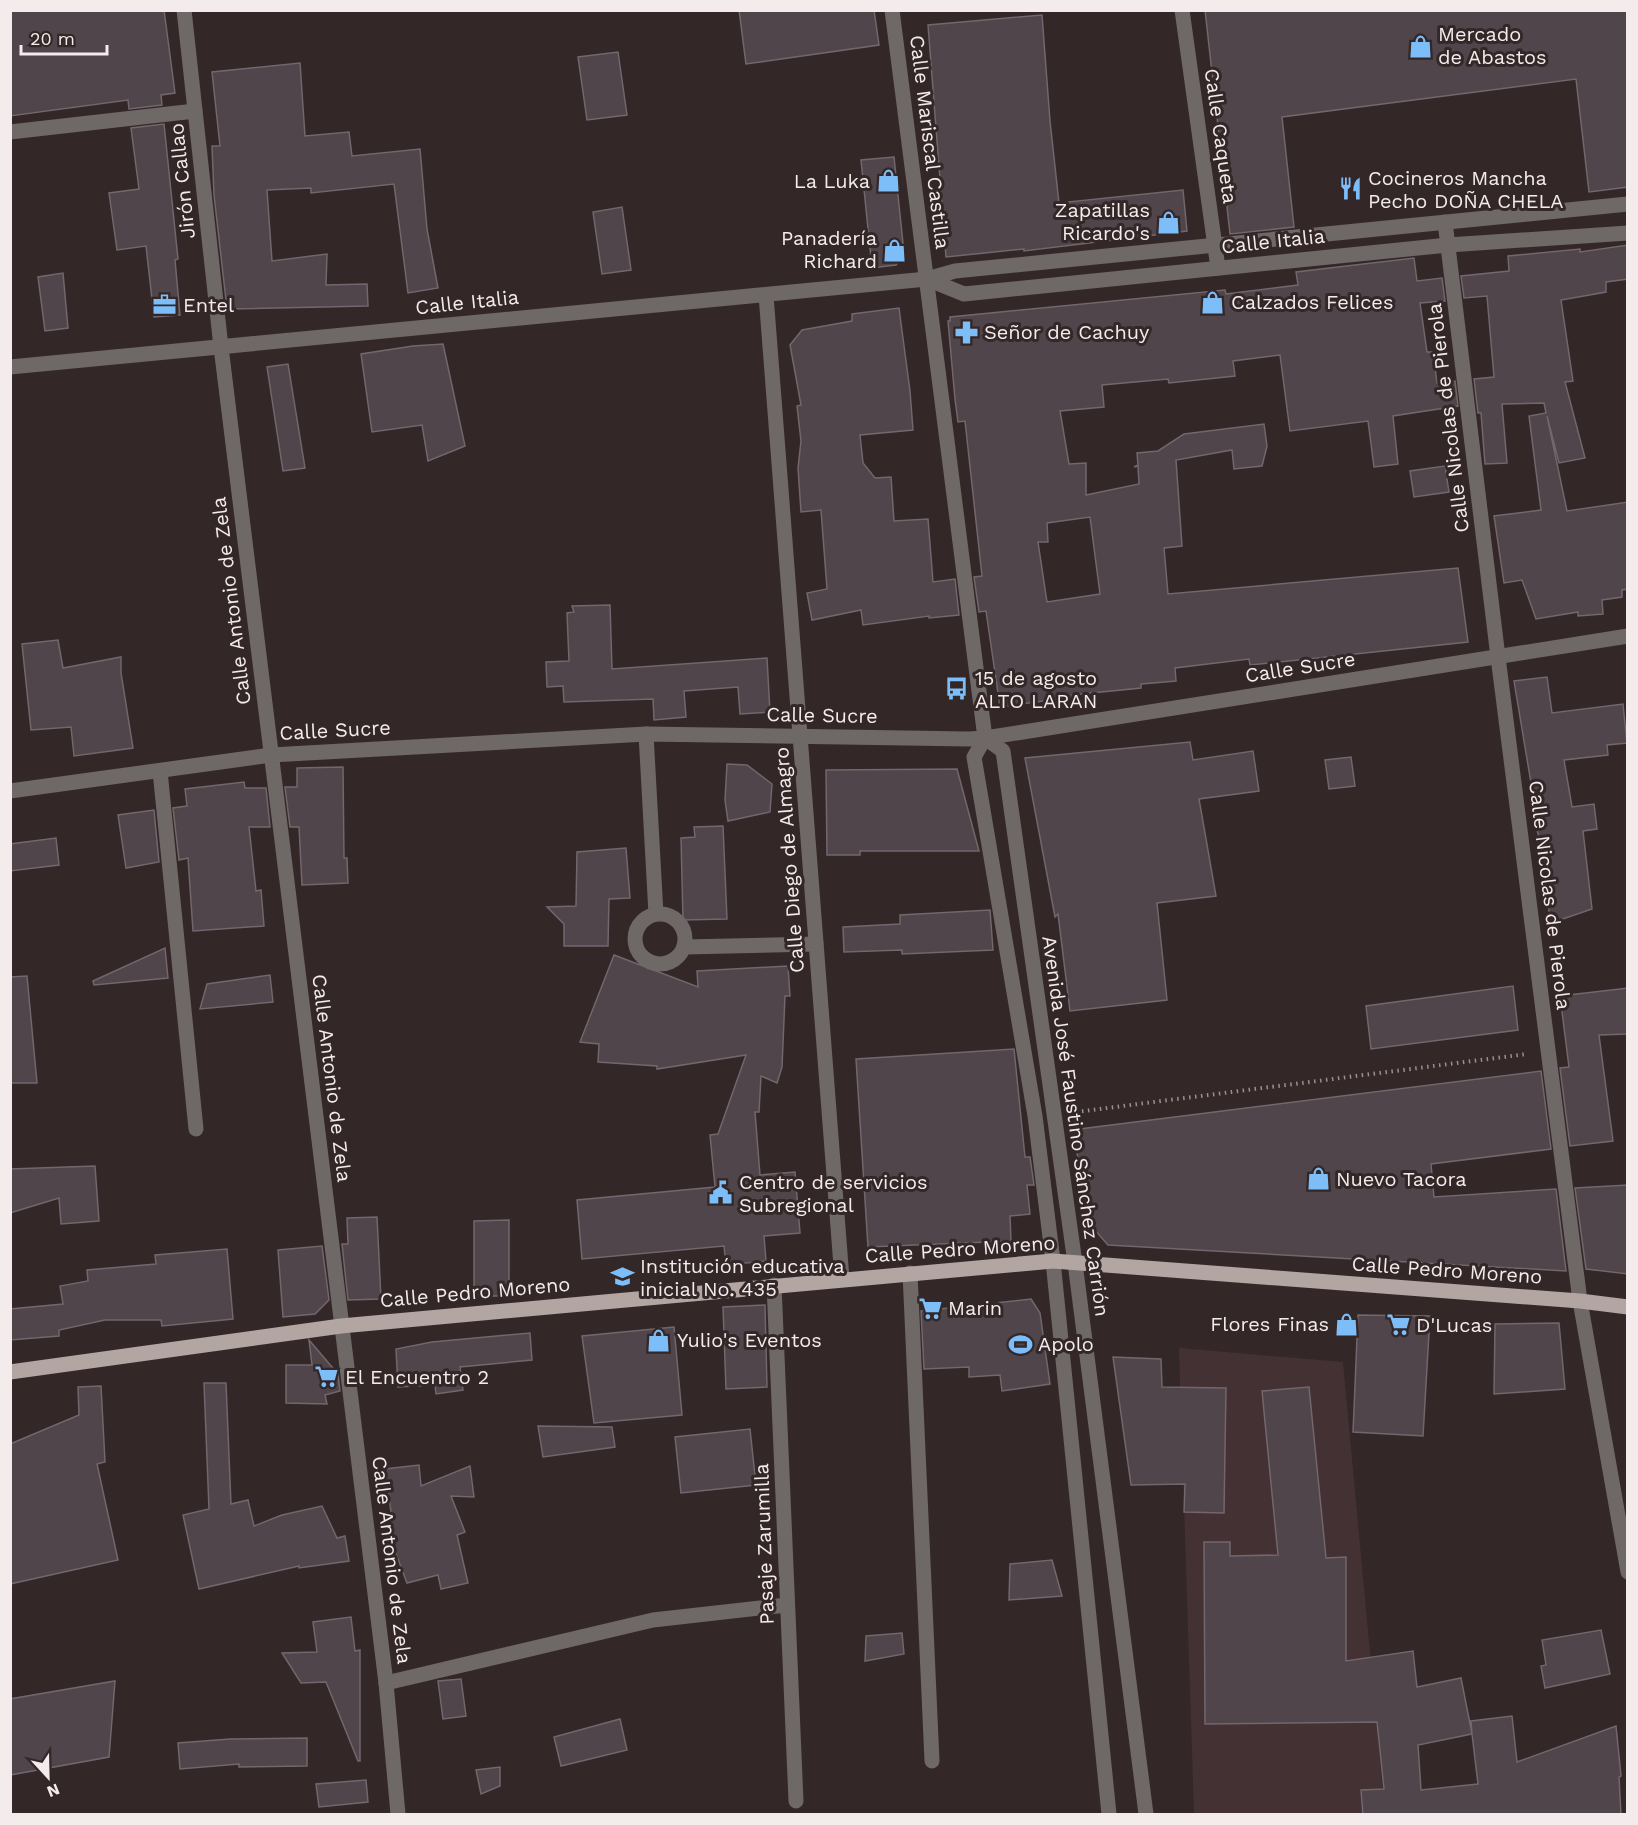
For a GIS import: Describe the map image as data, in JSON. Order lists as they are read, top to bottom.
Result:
{
  "streets": {
    "main road": ["Calle Pedro Moreno"],
    "street": [
      "Calle Caqueta",
      "Calle Mariscal Castilla",
      "Jirón Callao",
      "Calle Italia",
      "Calle Nicolas de Pierola",
      "Calle Antonio de Zela",
      "Calle Sucre",
      "Calle Diego de Almagro",
      "Avenida José Faustino Sánchez Carrión",
      "Pasaje Zarumilla"
    ]
  },
  "crossings": [
    ["Calle Caqueta", "Calle Italia"],
    ["Calle Mariscal Castilla", "Calle Italia"],
    ["Calle Mariscal Castilla", "Avenida José Faustino Sánchez Carrión"],
    ["Jirón Callao", "Calle Italia"],
    ["Jirón Callao", "Calle Antonio de Zela"],
    ["Calle Italia", "Calle Nicolas de Pierola"],
    ["Calle Italia", "Calle Antonio de Zela"],
    ["Calle Italia", "Calle Diego de Almagro"],
    ["Calle Italia", "Avenida José Faustino Sánchez Carrión"],
    ["Calle Nicolas de Pierola", "Calle Sucre"],
    ["Calle Nicolas de Pierola", "Calle Pedro Moreno"],
    ["Calle Antonio de Zela", "Calle Sucre"],
    ["Calle Antonio de Zela", "Calle Pedro Moreno"],
    ["Calle Sucre", "Calle Diego de Almagro"],
    ["Calle Sucre", "Avenida José Faustino Sánchez Carrión"],
    ["Calle Diego de Almagro", "Calle Pedro Moreno"],
    ["Avenida José Faustino Sánchez Carrión", "Calle Pedro Moreno"],
    ["Calle Pedro Moreno", "Pasaje Zarumilla"]
  ],
  "places": {
    "shop": [
      "Mercado de Abastos",
      "La Luka",
      "Zapatillas Ricardo's",
      "Panadería Richard",
      "Calzados Felices",
      "Nuevo Tacora",
      "Flores Finas",
      "Yulio's Eventos"
    ],
    "restaurant": ["Cocineros Mancha Pecho DOÑA CHELA"],
    "office": ["Entel"],
    "pharmacy": ["Señor de Cachuy"],
    "bus stop": ["15 de agosto ALTO LARAN"],
    "public building": ["Centro de servicios Subregional"],
    "school or university": ["Institución educativa inicial No. 435"],
    "supermarket": ["Marin", "D'Lucas", "El Encuentro 2"],
    "sports": ["Apolo"]
  },
  "scale_bar": "20 m",
  "north": "bottom"
}
